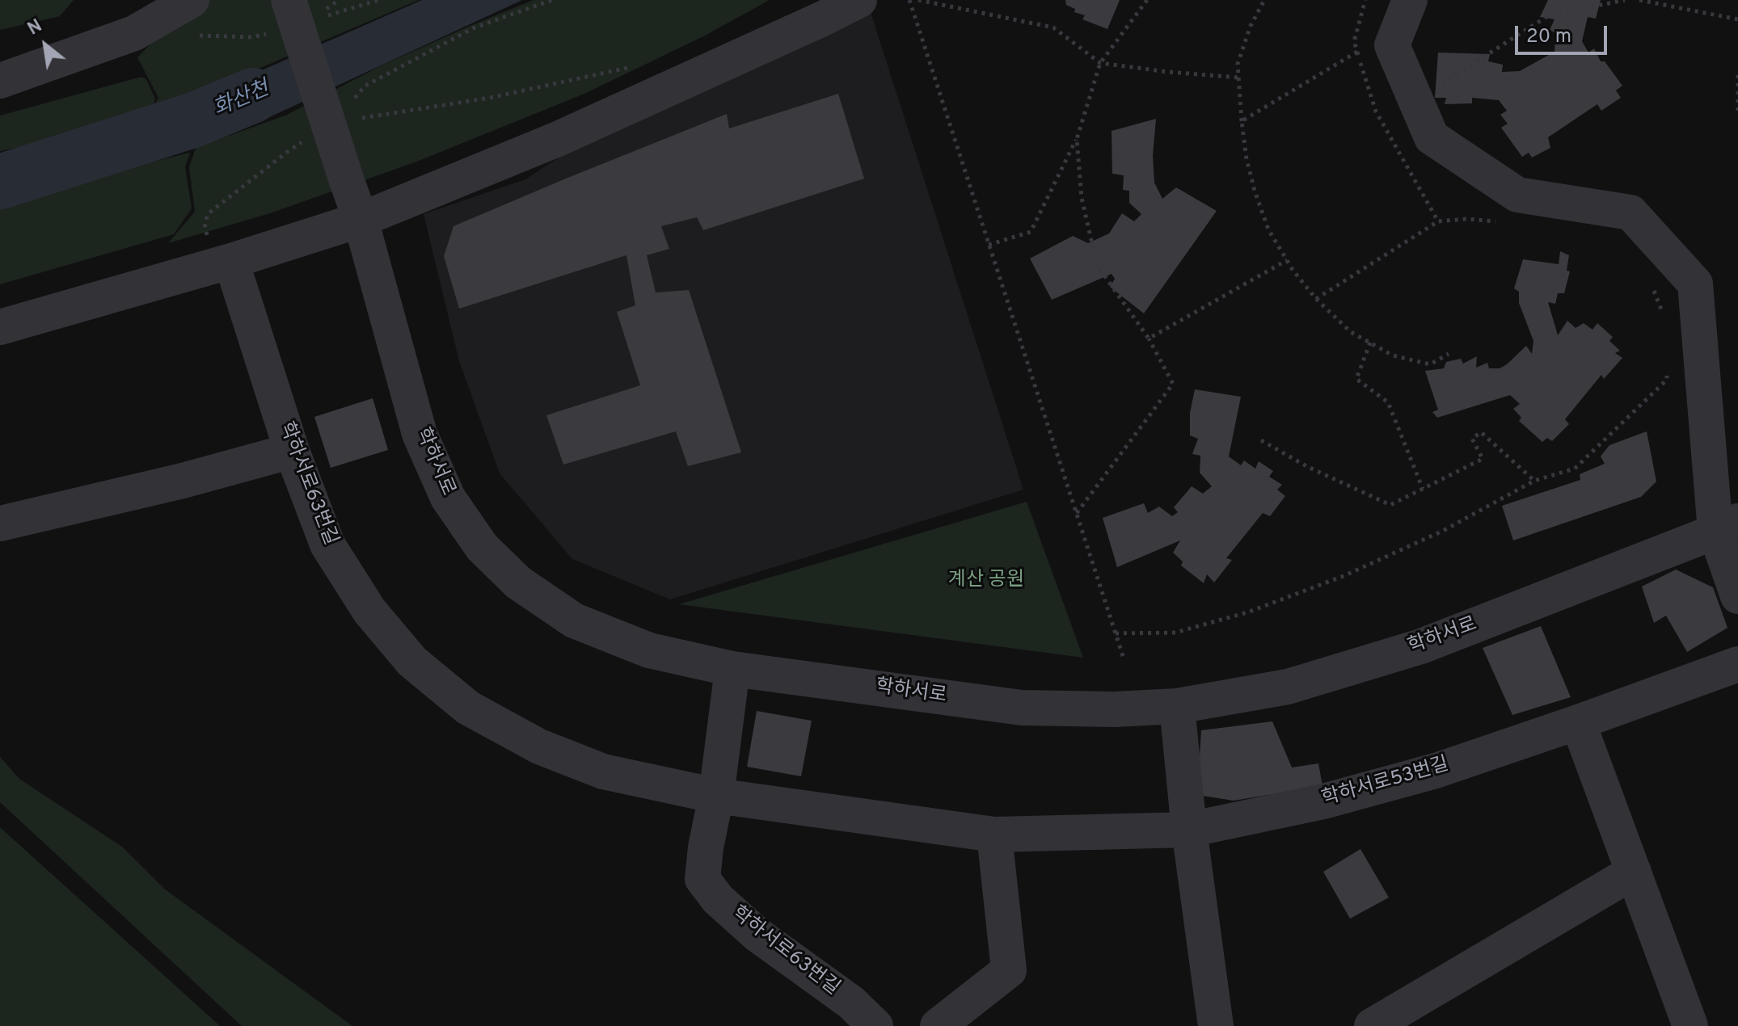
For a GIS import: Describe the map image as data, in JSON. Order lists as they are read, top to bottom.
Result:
{
  "streets": {
    "street": ["학하서로", "학하서로63번길", "학하서로53번길"]
  },
  "crossings": [
    ["학하서로", "학하서로63번길"],
    ["학하서로63번길", "학하서로53번길"]
  ],
  "water": ["화산천"],
  "parks": ["계산 공원"],
  "scale_bar": "20 m",
  "north": "top left"
}
